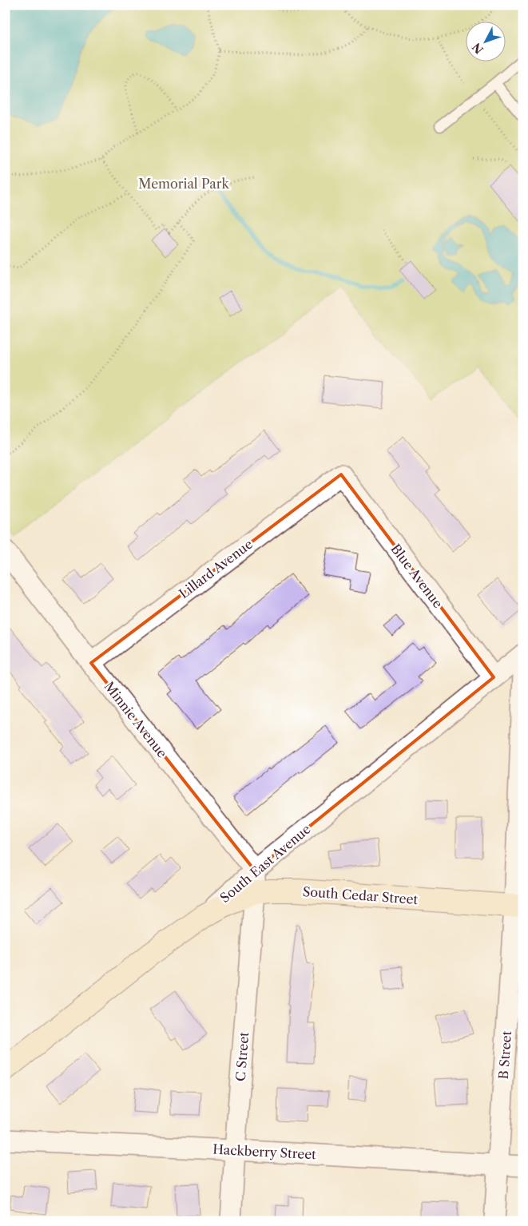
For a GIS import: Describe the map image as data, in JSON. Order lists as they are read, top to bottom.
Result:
{
  "streets": {
    "main road": ["South East Avenue", "South Cedar Street"],
    "street": [
      "Lillard Avenue",
      "Blue Avenue",
      "Minnie Avenue",
      "B Street",
      "C Street",
      "Hackberry Street"
    ]
  },
  "crossings": [
    ["Lillard Avenue", "Blue Avenue"],
    ["Lillard Avenue", "Minnie Avenue"],
    ["Blue Avenue", "South East Avenue"],
    ["Minnie Avenue", "South East Avenue"],
    ["South East Avenue", "South Cedar Street"],
    ["South Cedar Street", "B Street"],
    ["South Cedar Street", "C Street"],
    ["B Street", "Hackberry Street"],
    ["C Street", "Hackberry Street"]
  ],
  "parks": ["Memorial Park"],
  "north": "bottom left"
}
